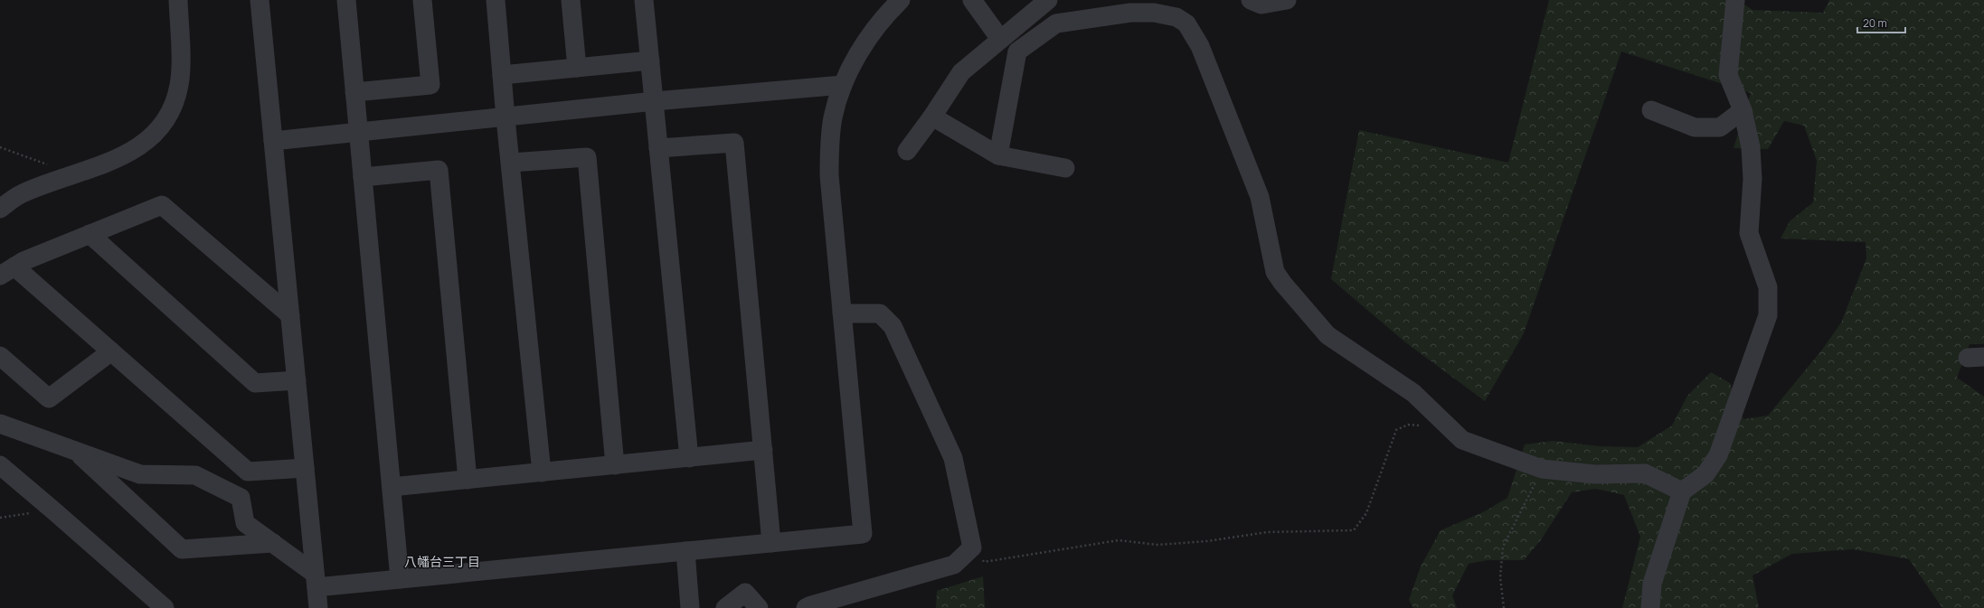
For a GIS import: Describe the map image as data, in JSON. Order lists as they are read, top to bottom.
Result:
{
  "districts": ["八幡台三丁目"],
  "scale_bar": "20 m"
}
